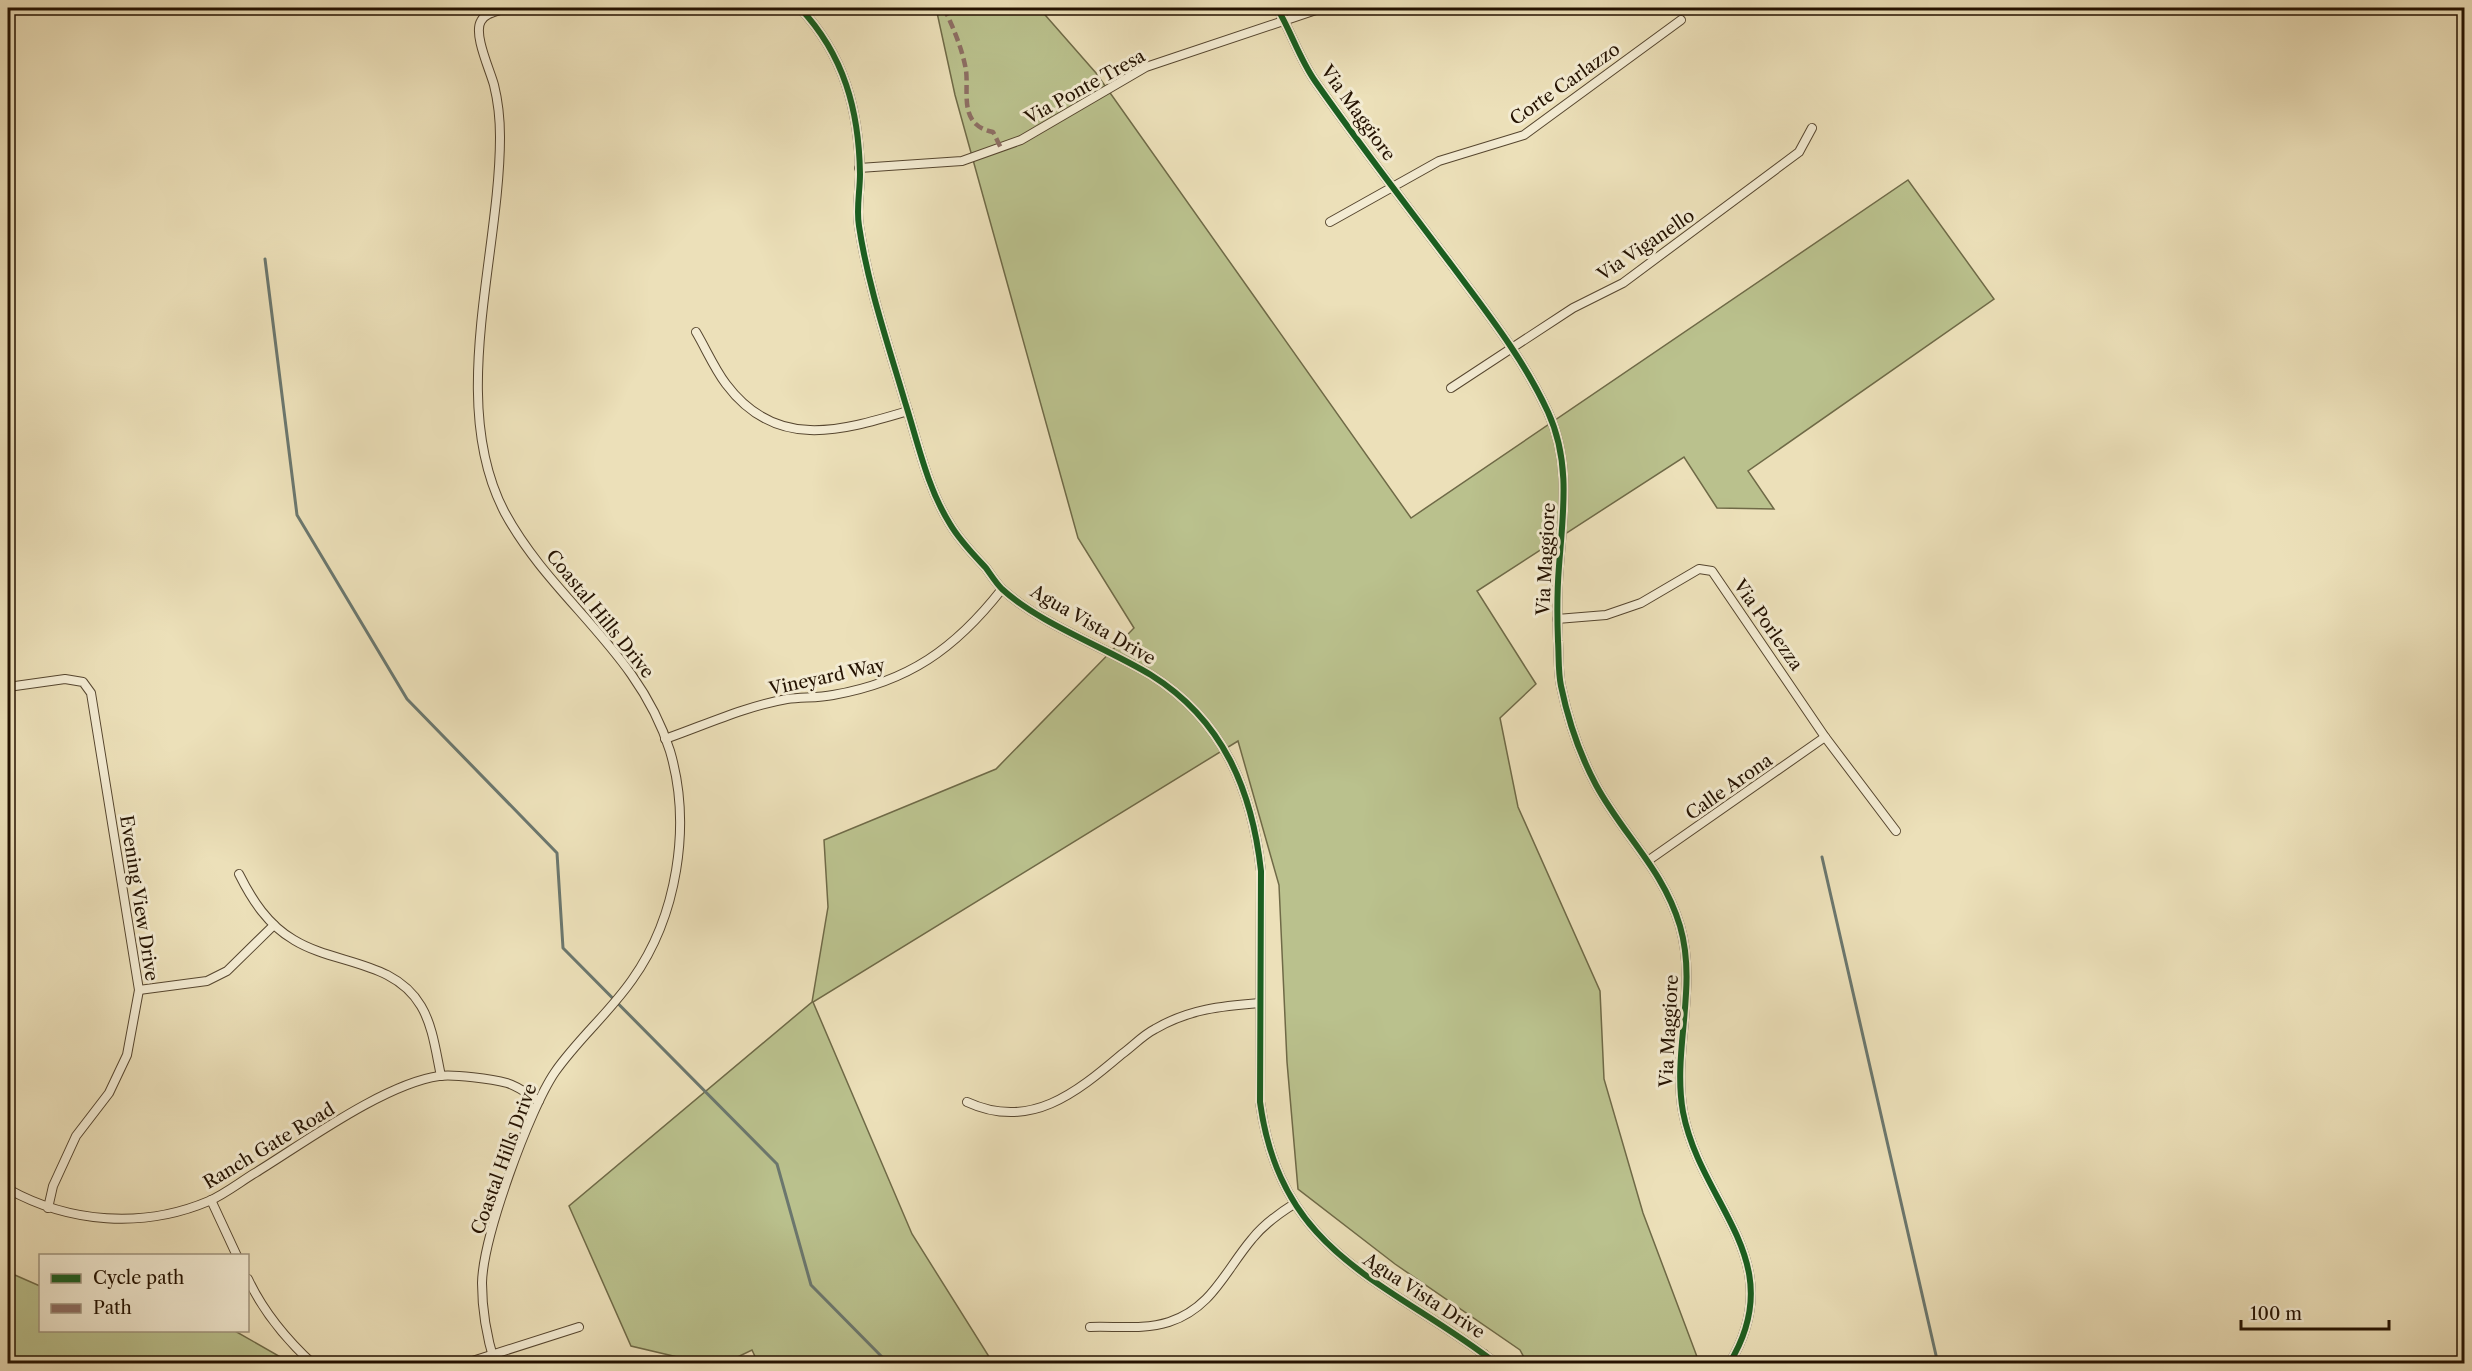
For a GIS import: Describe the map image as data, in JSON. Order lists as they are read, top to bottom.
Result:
{
  "streets": {
    "street": [
      "Corte Carlazzo",
      "Via Ponte Tresa",
      "Via Maggiore",
      "Via Viganello",
      "Coastal Hills Drive",
      "Agua Vista Drive",
      "Via Porlezza",
      "Vineyard Way",
      "Calle Arona",
      "Evening View Drive",
      "Ranch Gate Road"
    ]
  },
  "crossings": [
    ["Corte Carlazzo", "Via Maggiore"],
    ["Via Ponte Tresa", "Via Maggiore"],
    ["Via Ponte Tresa", "Agua Vista Drive"],
    ["Via Maggiore", "Via Viganello"],
    ["Via Maggiore", "Via Porlezza"],
    ["Via Maggiore", "Calle Arona"],
    ["Coastal Hills Drive", "Vineyard Way"],
    ["Coastal Hills Drive", "Ranch Gate Road"],
    ["Agua Vista Drive", "Vineyard Way"],
    ["Via Porlezza", "Calle Arona"],
    ["Evening View Drive", "Ranch Gate Road"]
  ],
  "legend": ["Cycle path", "Path"],
  "scale_bar": "100 m"
}
